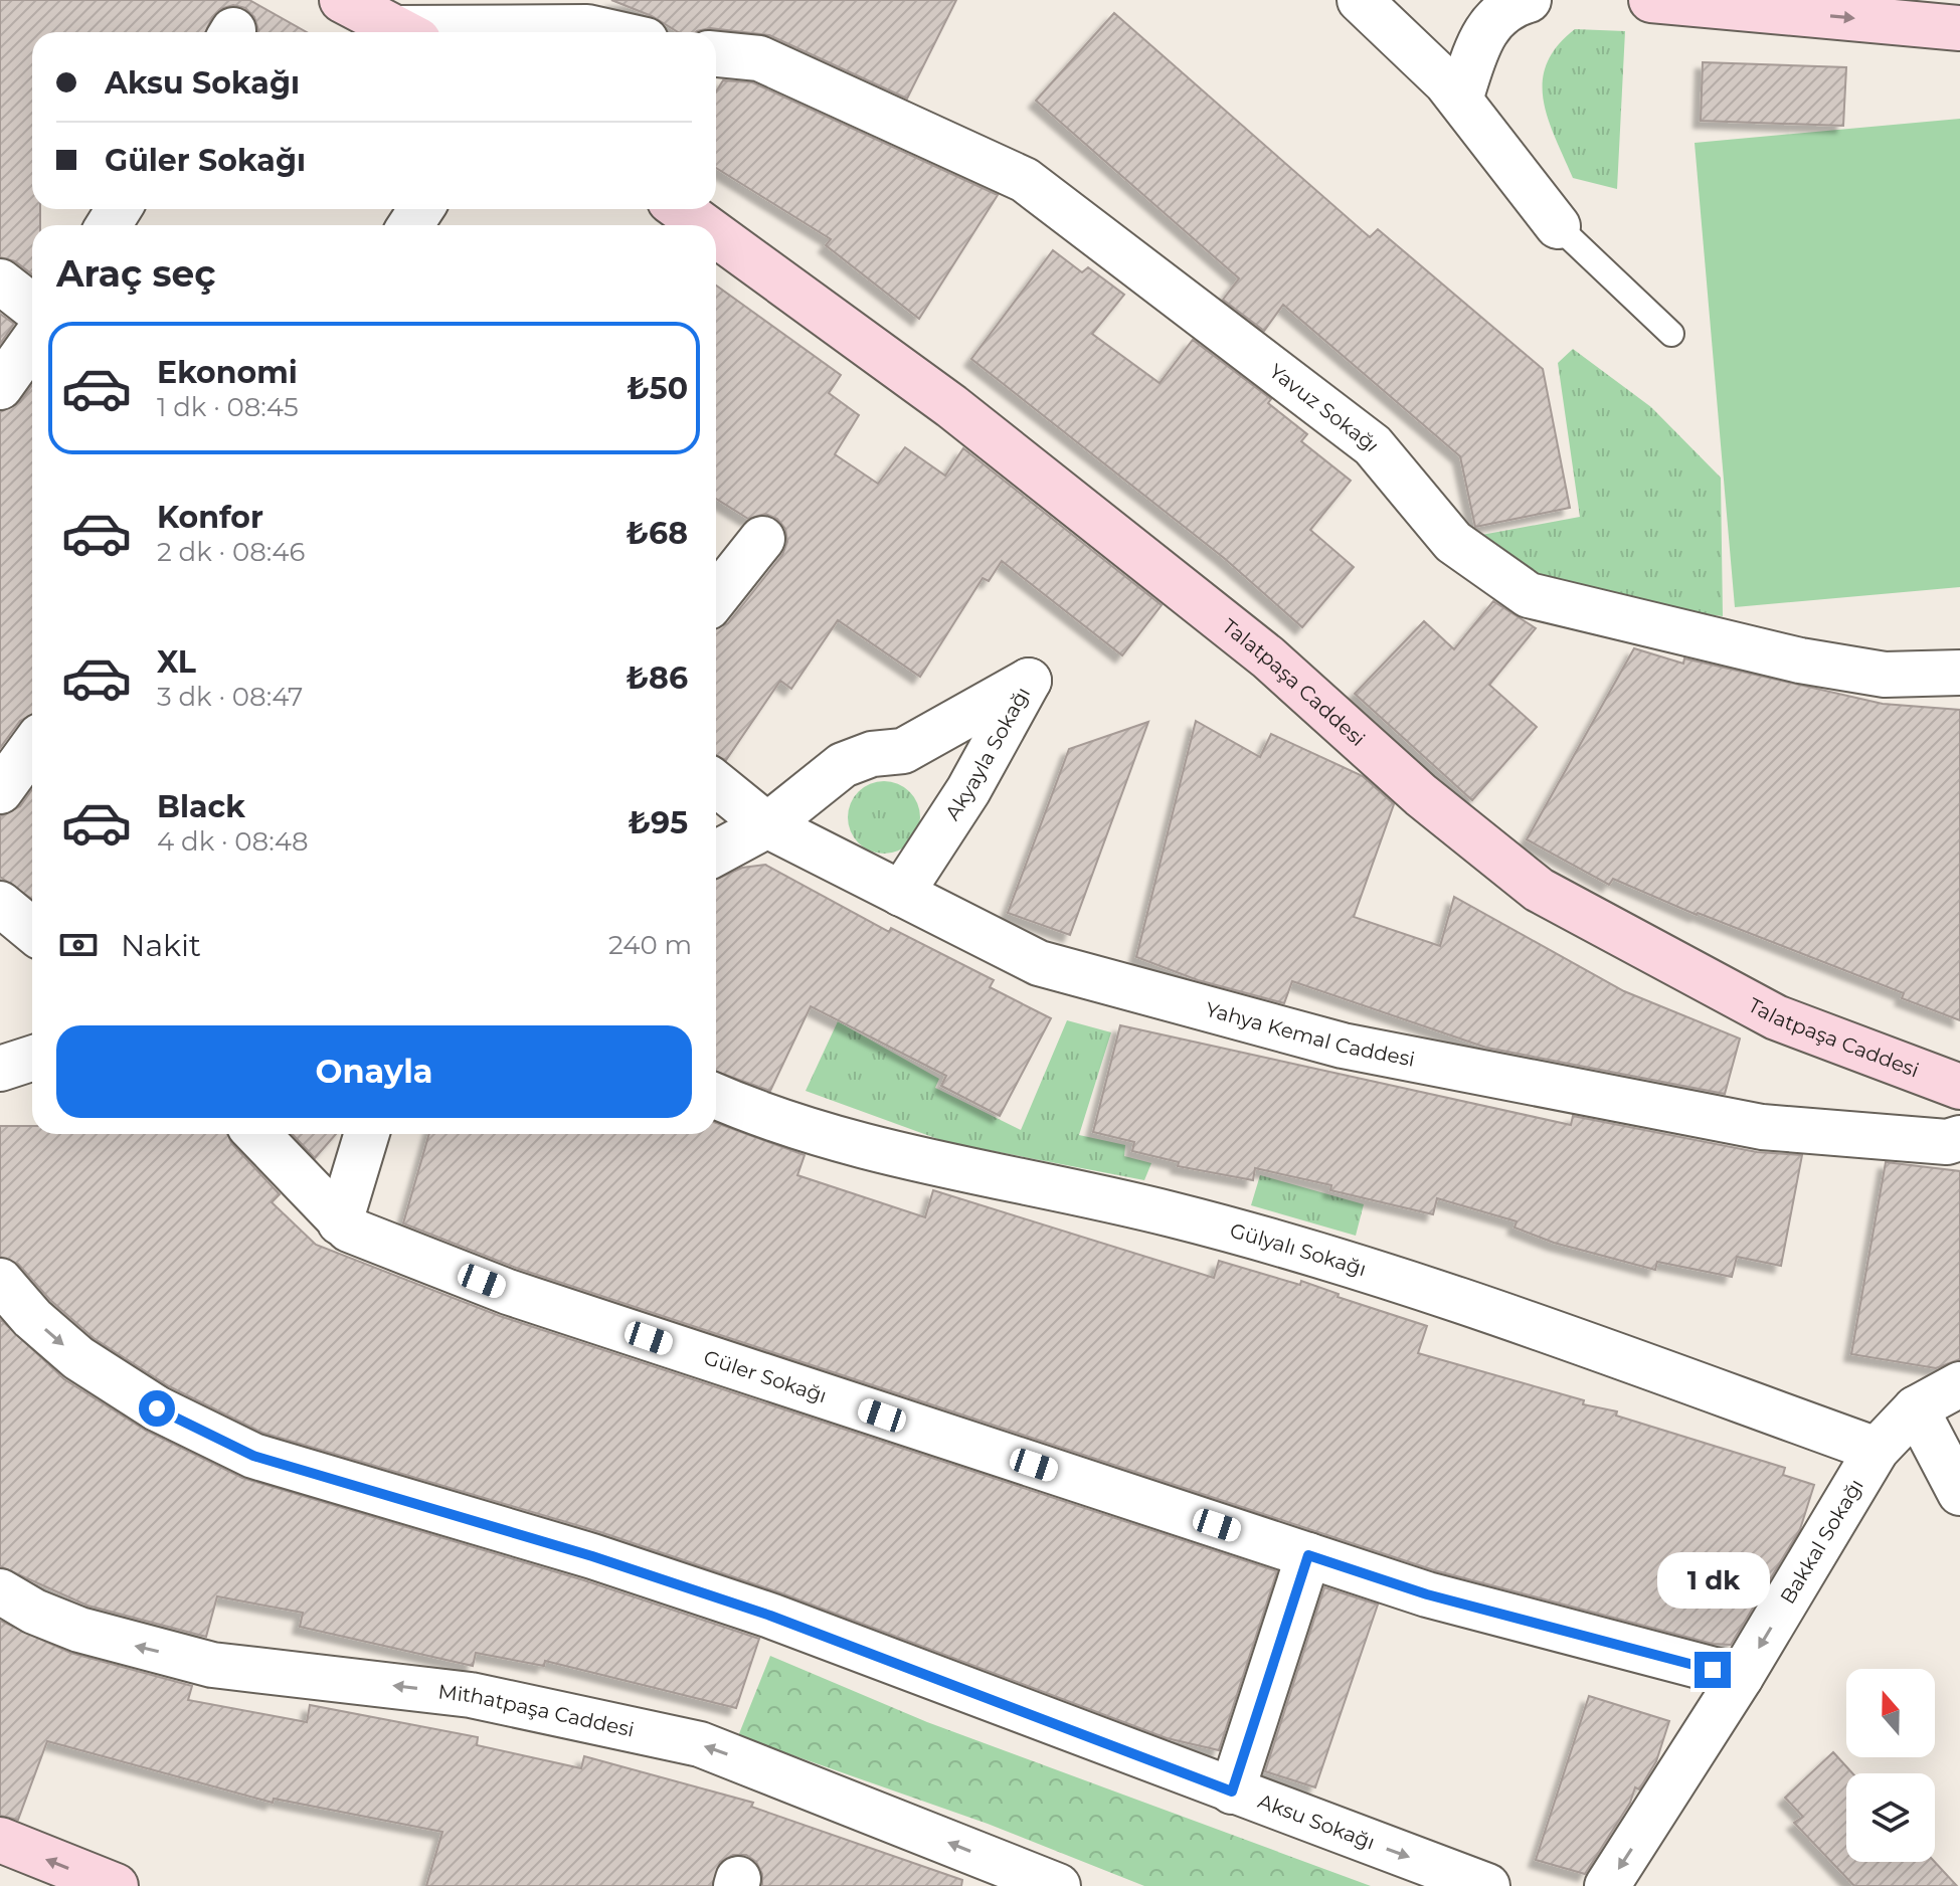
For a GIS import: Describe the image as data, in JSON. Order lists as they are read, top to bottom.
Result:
{
  "streets": {
    "main road": ["Talatpaşa Caddesi"],
    "street": [
      "Yavuz Sokağı",
      "Akyayla Sokağı",
      "Yahya Kemal Caddesi",
      "Gülyalı Sokağı",
      "Güler Sokağı",
      "Bakkal Sokağı",
      "Mithatpaşa Caddesi",
      "Aksu Sokağı"
    ]
  },
  "crossings": [
    ["Akyayla Sokağı", "Yahya Kemal Caddesi"],
    ["Gülyalı Sokağı", "Bakkal Sokağı"],
    ["Güler Sokağı", "Bakkal Sokağı"]
  ],
  "one_way": ["Bakkal Sokağı", "Mithatpaşa Caddesi", "Aksu Sokağı"],
  "north": "top",
  "page": {
    "banner": ["Aksu Sokağı", "Güler Sokağı"],
    "heading": "Araç seç",
    "list": [
      {
        "name": "Ekonomi",
        "note": "1 dk · 08:45",
        "value": "₺50"
      },
      {
        "name": "Konfor",
        "note": "2 dk · 08:46",
        "value": "₺68"
      },
      {
        "name": "XL",
        "note": "3 dk · 08:47",
        "value": "₺86"
      },
      {
        "name": "Black",
        "note": "4 dk · 08:48",
        "value": "₺95"
      }
    ],
    "pay": ["Nakit", "240 m"],
    "buttons": "Onayla",
    "bubble": "1 dk"
  }
}
